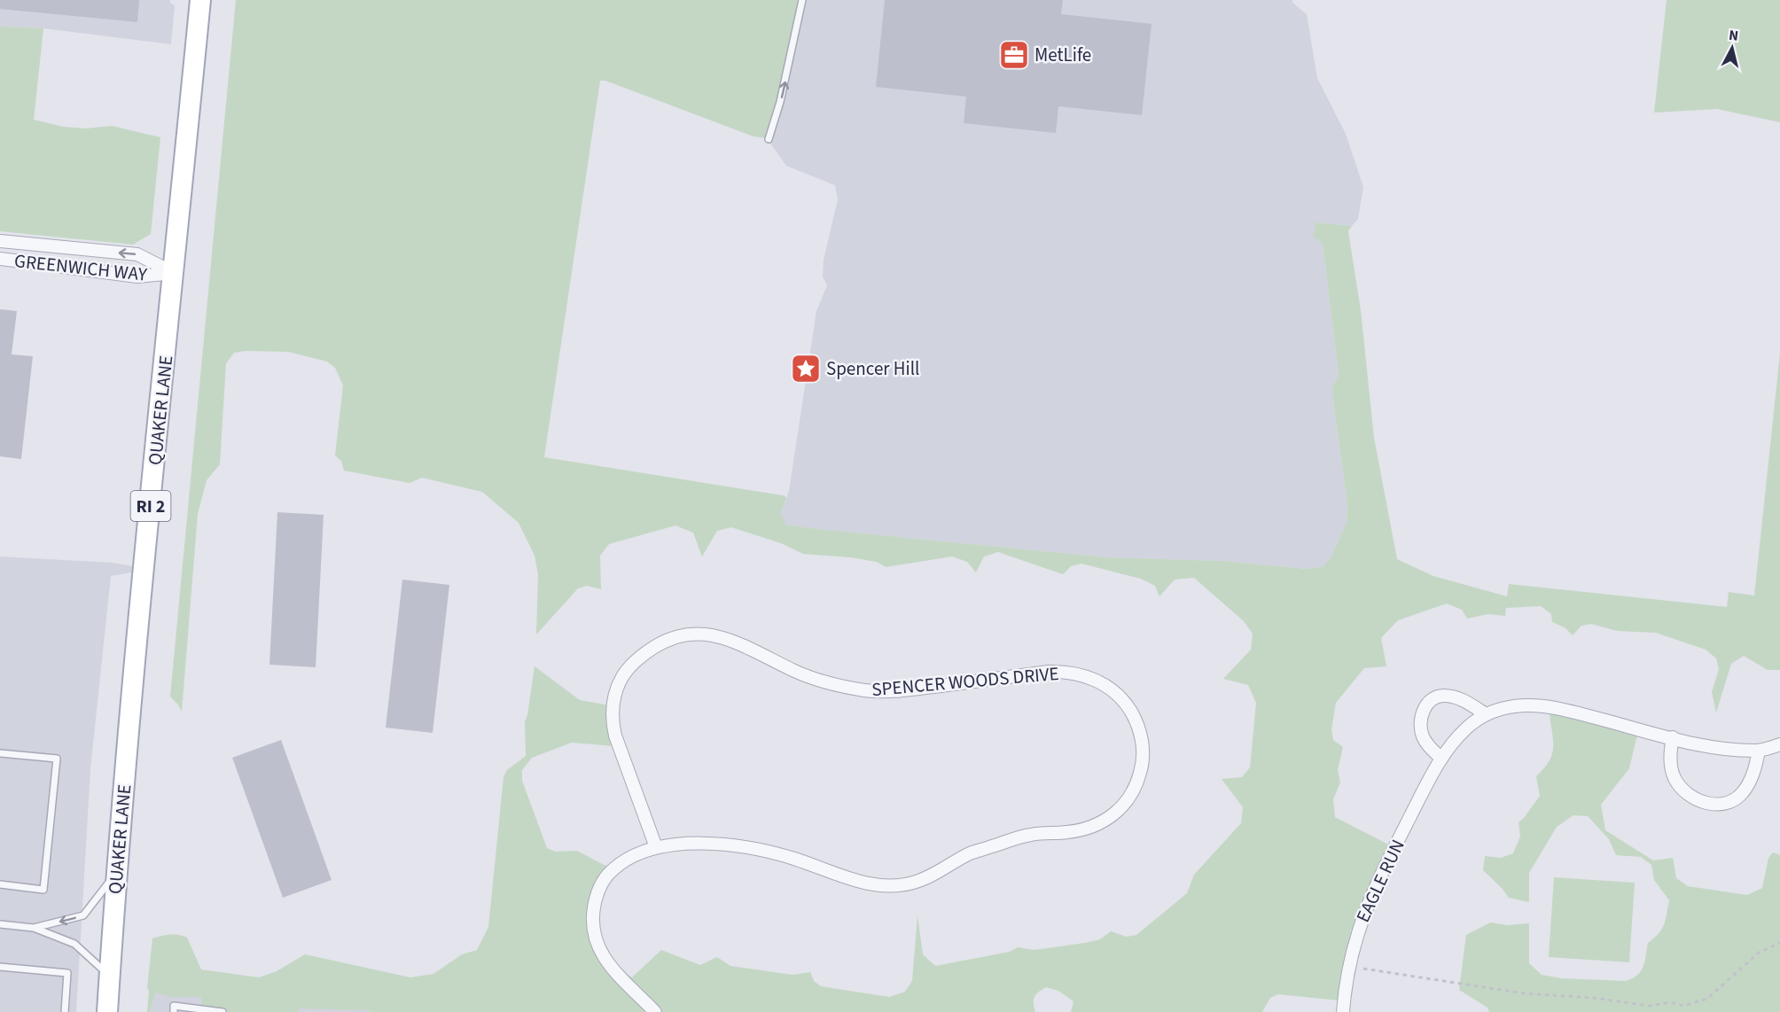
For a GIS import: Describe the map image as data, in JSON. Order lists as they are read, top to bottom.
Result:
{
  "streets": {
    "main road": ["QUAKER LANE", "RI 2"],
    "street": ["GREENWICH WAY", "SPENCER WOODS DRIVE", "EAGLE RUN"]
  },
  "crossings": [
    ["GREENWICH WAY", "QUAKER LANE"]
  ],
  "places": {
    "office": ["MetLife"],
    "place": ["Spencer Hill"]
  },
  "north": "top"
}
